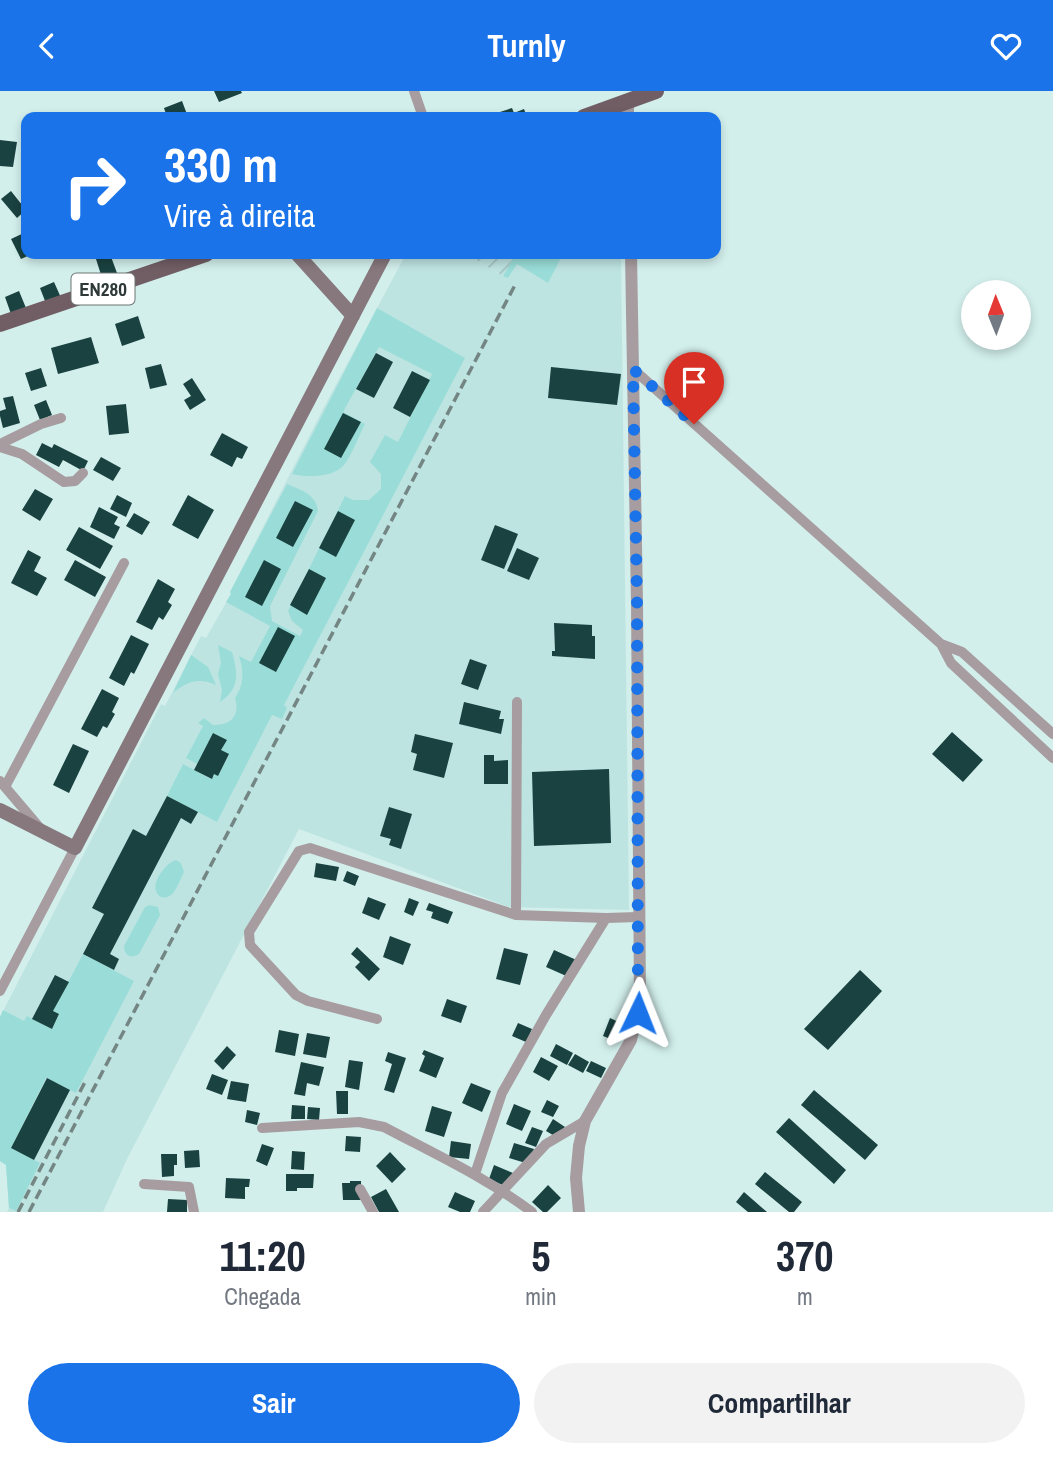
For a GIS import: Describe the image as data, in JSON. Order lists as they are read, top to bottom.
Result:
{
  "streets": {
    "main road": ["EN280"]
  },
  "north": "top",
  "page": {
    "header": "Turnly",
    "turn": ["330 m", "Vire à direita"],
    "eta": [
      "11:20",
      "Chegada",
      "5",
      "min",
      "370",
      "m"
    ],
    "buttons": ["Sair", "Compartilhar"]
  }
}
